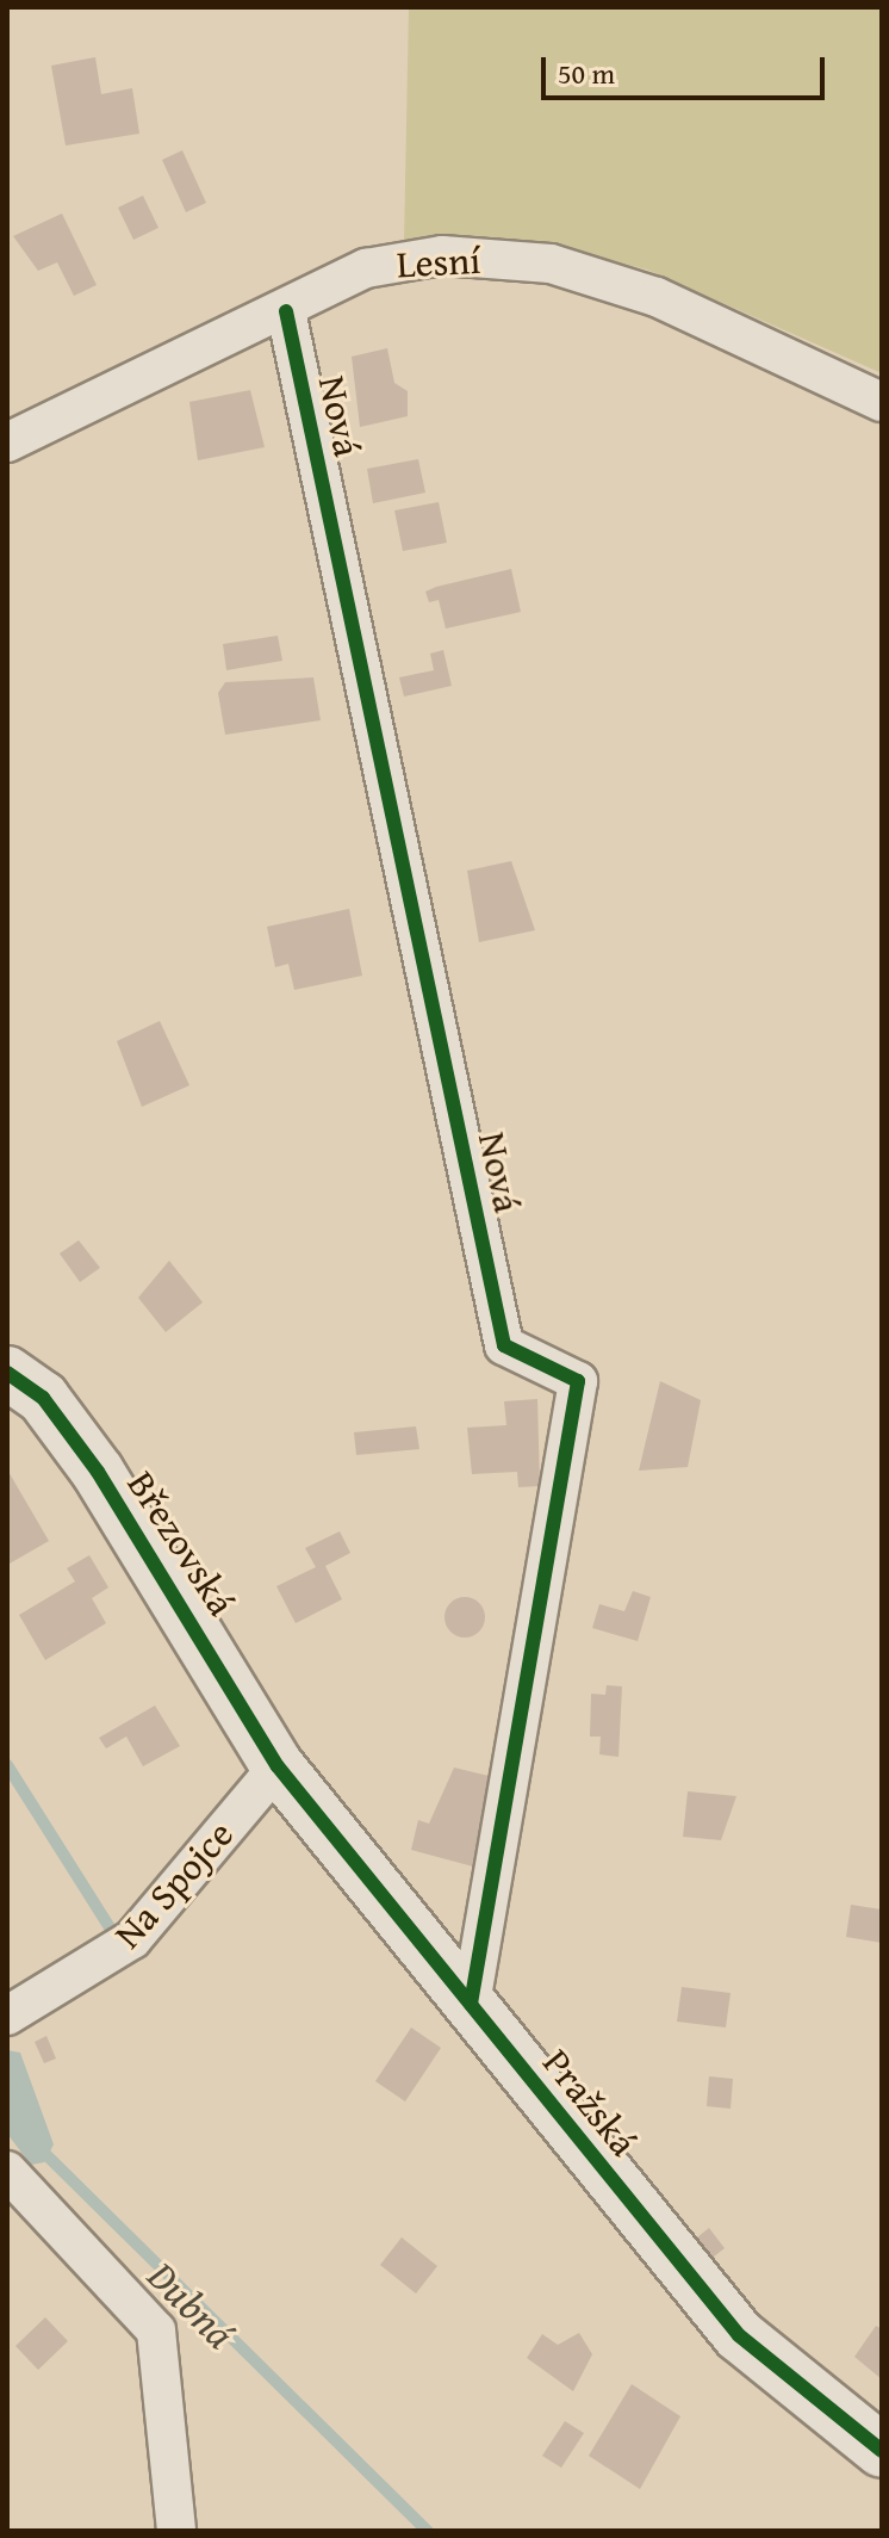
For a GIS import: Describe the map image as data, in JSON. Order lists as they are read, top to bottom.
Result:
{
  "streets": {
    "street": [
      "Lesní",
      "Nová",
      "Březovská",
      "Na Spojce",
      "Pražská"
    ]
  },
  "crossings": [
    ["Lesní", "Nová"],
    ["Nová", "Pražská"],
    ["Březovská", "Na Spojce"],
    ["Březovská", "Pražská"],
    ["Na Spojce", "Pražská"]
  ],
  "water": ["Dubná"],
  "scale_bar": "50 m"
}
